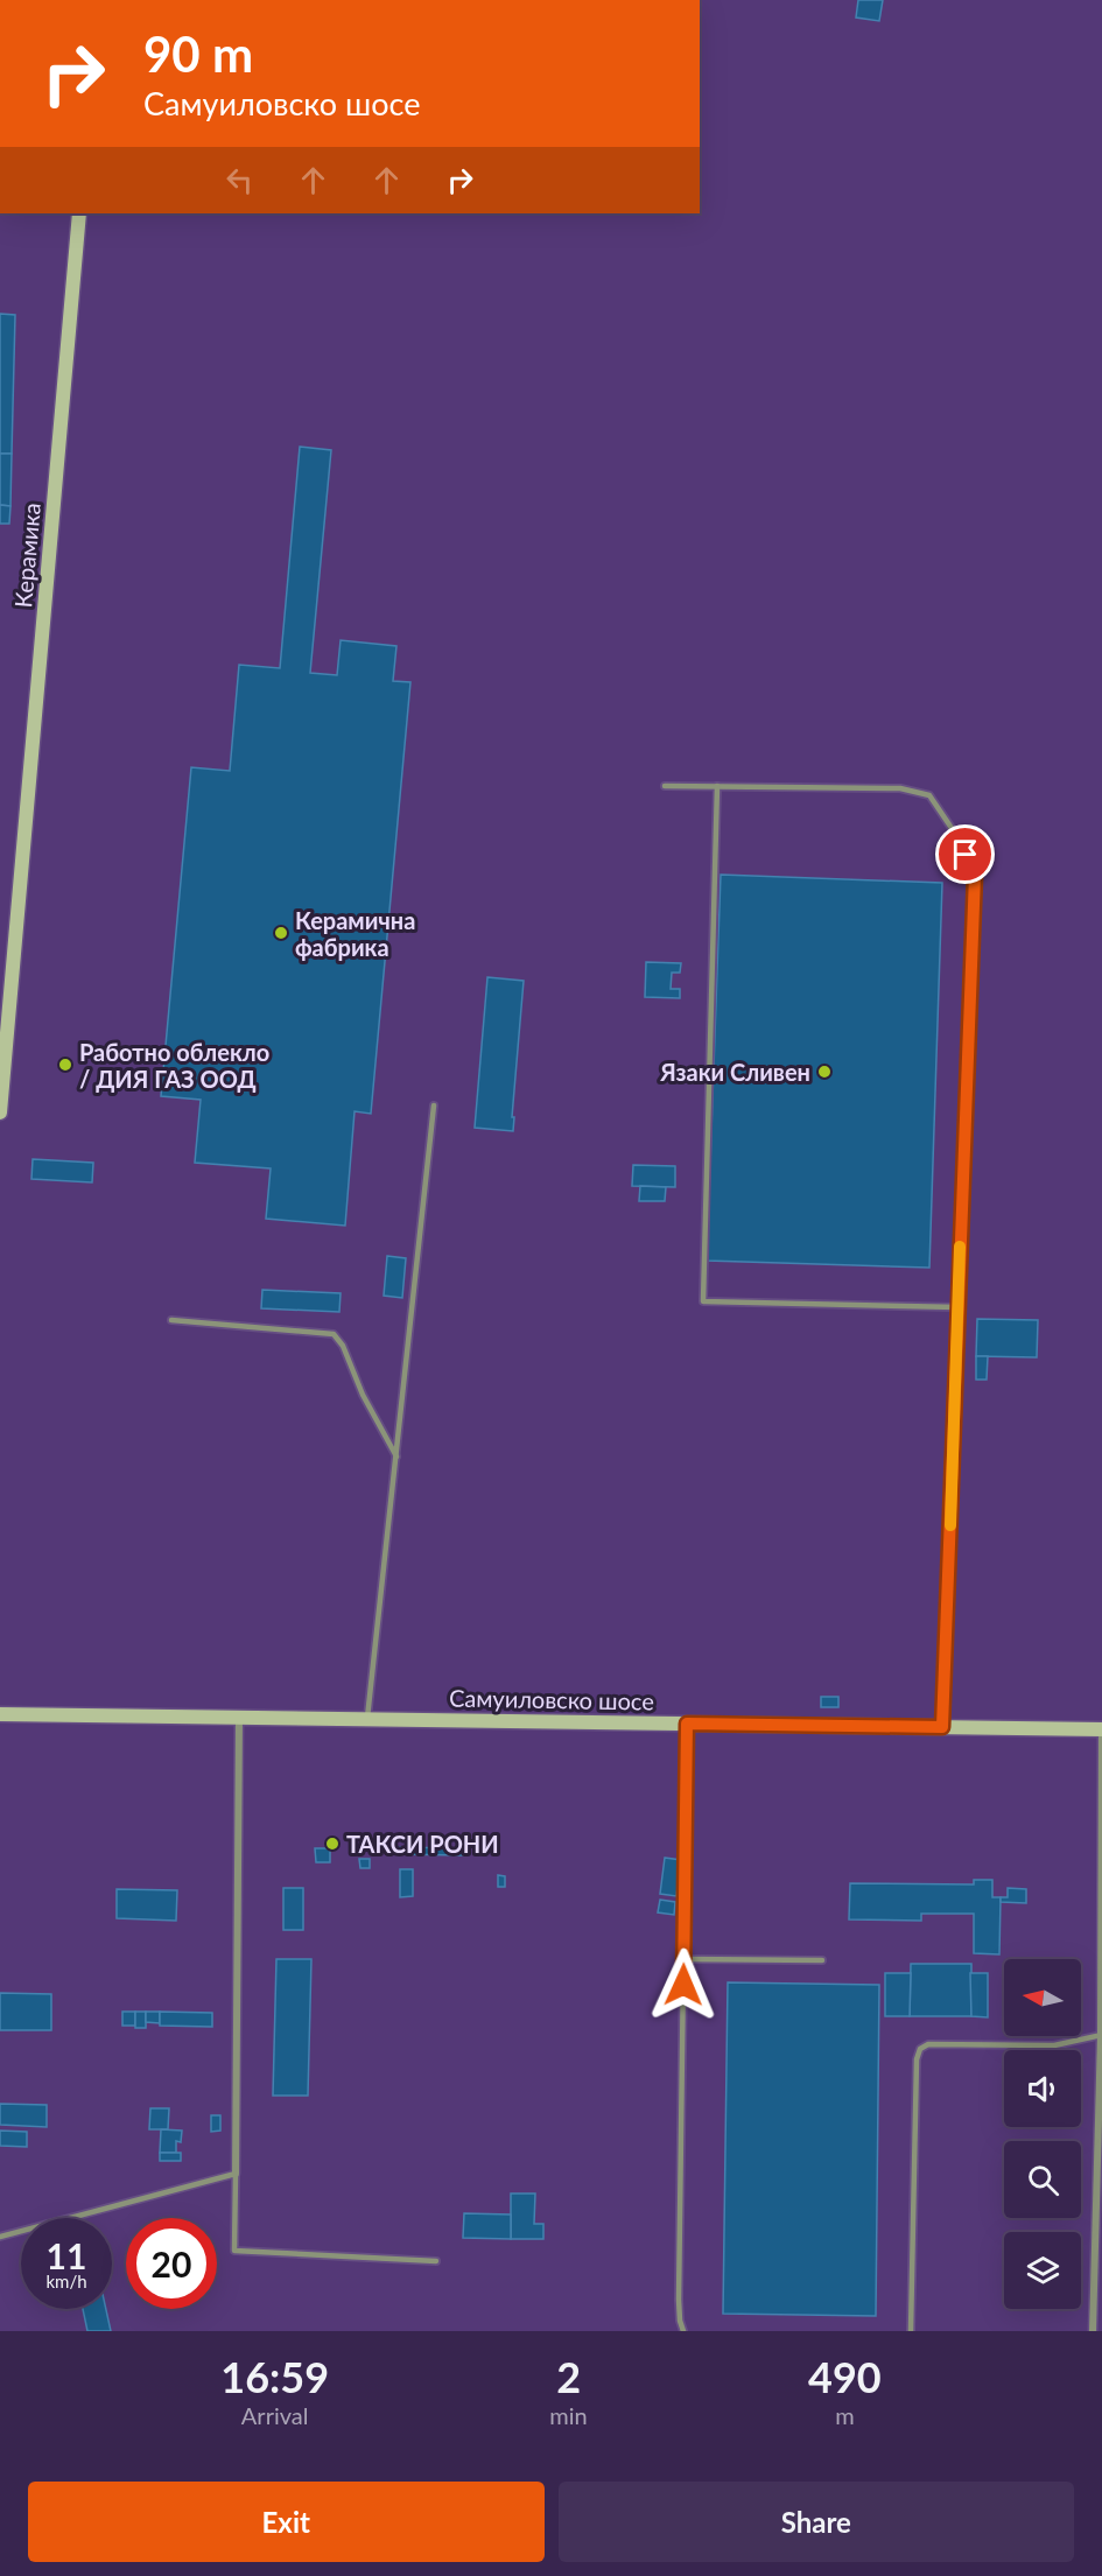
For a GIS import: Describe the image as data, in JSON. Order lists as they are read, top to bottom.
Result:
{
  "streets": {
    "street": ["Керамика", "Самуиловско шосе"]
  },
  "places": [
    "Керамична фабрика",
    "Работно облекло / ДИЯ ГАЗ ООД",
    "Язаки Сливен",
    "ТАКСИ РОНИ"
  ],
  "north": "left",
  "page": {
    "turn": ["90 m", "Самуиловско шосе"],
    "speed": "11 km/h",
    "limit": "20",
    "eta": [
      "16:59",
      "Arrival",
      "2",
      "min",
      "490",
      "m"
    ],
    "buttons": ["Exit", "Share"]
  }
}
